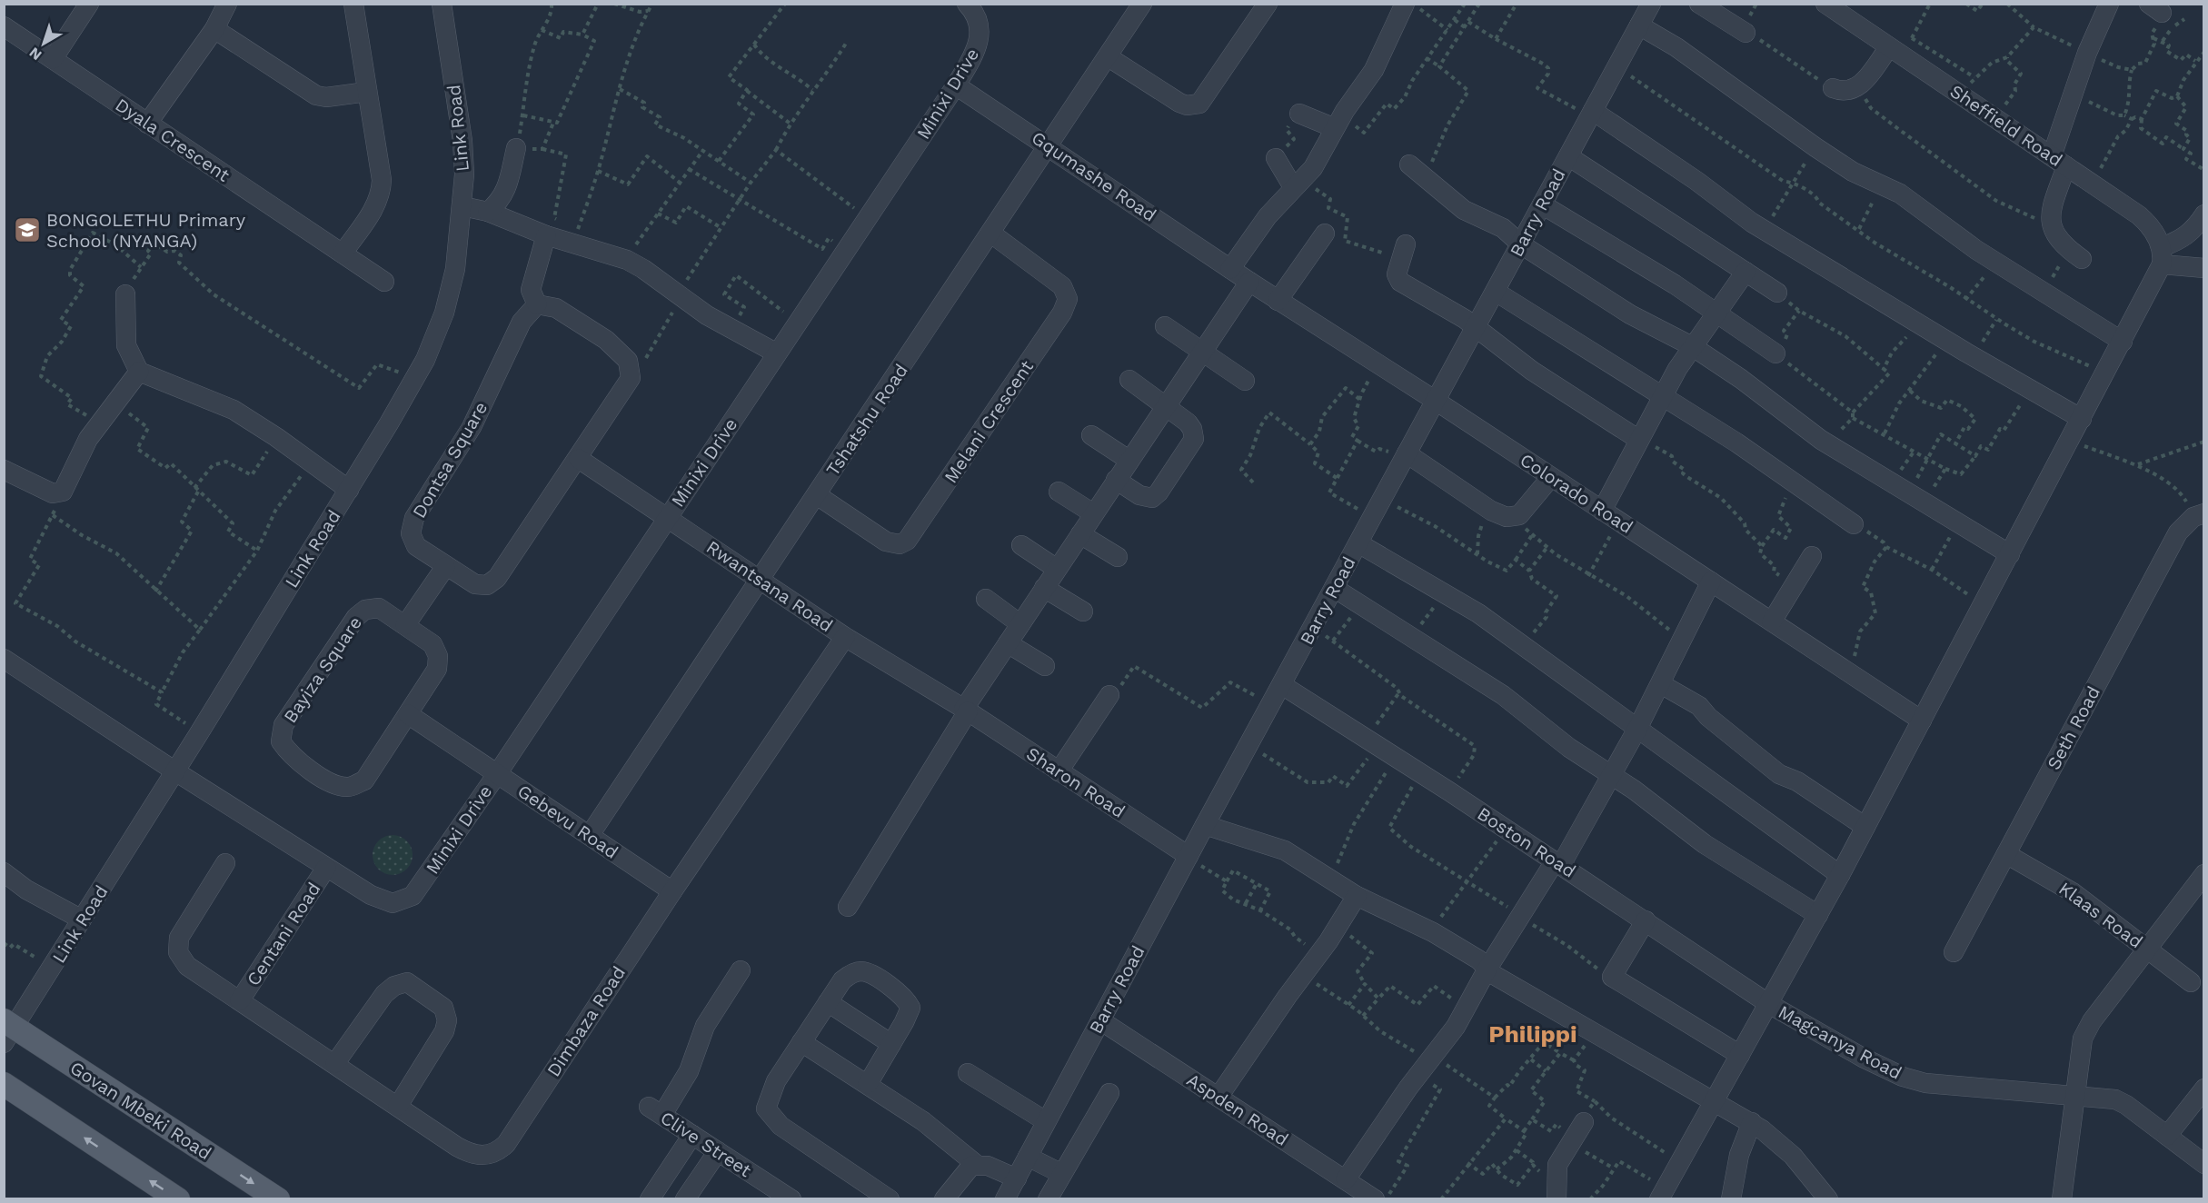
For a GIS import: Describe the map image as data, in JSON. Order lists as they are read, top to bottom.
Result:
{
  "streets": {
    "main road": ["Govan Mbeki Road"],
    "street": [
      "Minixi Drive",
      "Sheffield Road",
      "Link Road",
      "Dyala Crescent",
      "Gqumashe Road",
      "Barry Road",
      "Tshatshu Road",
      "Melani Crescent",
      "Dontsa Square",
      "Colorado Road",
      "Rwantsana Road",
      "Bayiza Square",
      "Seth Road",
      "Sharon Road",
      "Gebevu Road",
      "Boston Road",
      "Klaas Road",
      "Centani Road",
      "Dimbaza Road",
      "Magcanya Road",
      "Aspden Road",
      "Clive Street"
    ]
  },
  "crossings": [
    ["Minixi Drive", "Gqumashe Road"],
    ["Minixi Drive", "Rwantsana Road"],
    ["Minixi Drive", "Gebevu Road"],
    ["Minixi Drive", "Centani Road"],
    ["Link Road", "Govan Mbeki Road"],
    ["Gqumashe Road", "Tshatshu Road"],
    ["Gqumashe Road", "Colorado Road"],
    ["Barry Road", "Colorado Road"],
    ["Barry Road", "Sharon Road"],
    ["Barry Road", "Boston Road"],
    ["Barry Road", "Aspden Road"],
    ["Tshatshu Road", "Melani Crescent"],
    ["Tshatshu Road", "Rwantsana Road"],
    ["Tshatshu Road", "Gebevu Road"],
    ["Dontsa Square", "Rwantsana Road"],
    ["Rwantsana Road", "Sharon Road"],
    ["Rwantsana Road", "Dimbaza Road"],
    ["Bayiza Square", "Gebevu Road"],
    ["Seth Road", "Klaas Road"],
    ["Gebevu Road", "Dimbaza Road"],
    ["Boston Road", "Magcanya Road"],
    ["Centani Road", "Dimbaza Road"]
  ],
  "districts": ["Philippi"],
  "places": {
    "school or university": ["BONGOLETHU Primary School (NYANGA)"]
  },
  "north": "bottom left"
}
